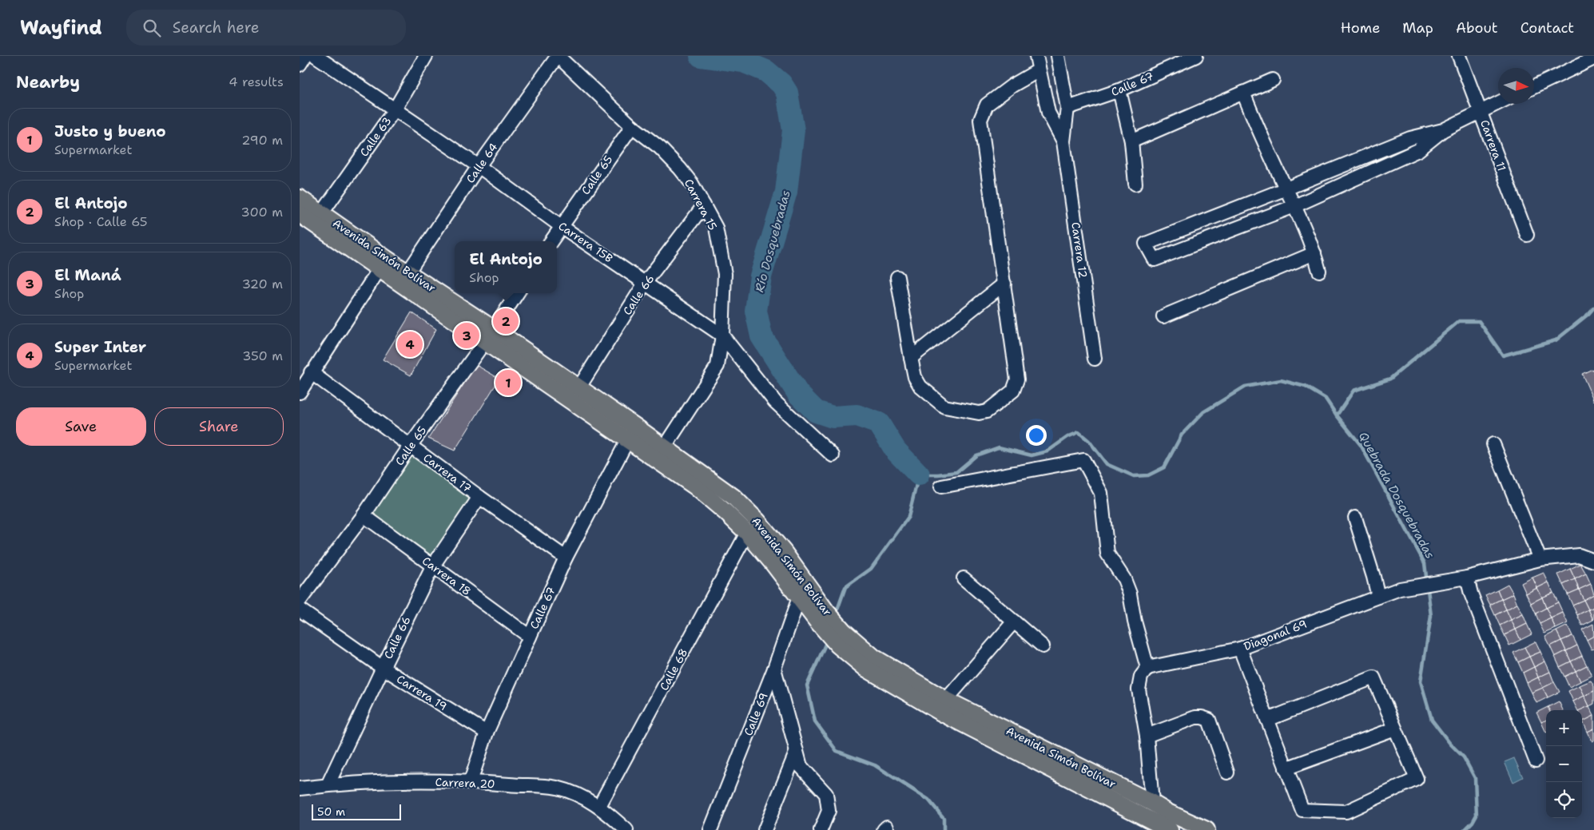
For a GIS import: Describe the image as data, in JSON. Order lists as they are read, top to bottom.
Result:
{
  "streets": {
    "main road": ["Avenida Simón Bolívar"],
    "street": [
      "Calle 67",
      "Calle 63",
      "Carrera 11",
      "Calle 64",
      "Calle 65",
      "Carrera 15",
      "Carrera 15B",
      "Carrera 12",
      "Calle 66",
      "Carrera 17",
      "Carrera 18",
      "Diagonal 69",
      "Calle 68",
      "Carrera 19",
      "Calle 69",
      "Carrera 20"
    ]
  },
  "crossings": [
    ["Calle 67", "Carrera 12"],
    ["Calle 67", "Avenida Simón Bolívar"],
    ["Calle 67", "Carrera 17"],
    ["Calle 67", "Carrera 18"],
    ["Calle 67", "Carrera 19"],
    ["Calle 67", "Carrera 20"],
    ["Calle 63", "Carrera 15B"],
    ["Calle 63", "Avenida Simón Bolívar"],
    ["Calle 64", "Carrera 15"],
    ["Calle 64", "Carrera 15B"],
    ["Calle 64", "Avenida Simón Bolívar"],
    ["Calle 65", "Carrera 15"],
    ["Calle 65", "Carrera 15B"],
    ["Calle 65", "Avenida Simón Bolívar"],
    ["Calle 65", "Carrera 17"],
    ["Calle 65", "Carrera 18"],
    ["Carrera 15", "Carrera 15B"],
    ["Carrera 15", "Calle 66"],
    ["Carrera 15B", "Calle 66"],
    ["Avenida Simón Bolívar", "Calle 66"],
    ["Avenida Simón Bolívar", "Calle 68"],
    ["Avenida Simón Bolívar", "Calle 69"],
    ["Calle 66", "Carrera 17"],
    ["Calle 66", "Carrera 18"],
    ["Calle 66", "Carrera 19"],
    ["Calle 66", "Carrera 20"],
    ["Calle 68", "Carrera 20"]
  ],
  "water": ["Río Dosquebradas", "Quebrada Dosquebradas"],
  "scale_bar": "50 m",
  "north": "right",
  "page": {
    "header": "Wayfind",
    "search": "Search here",
    "nav": [
      "Home",
      "Map",
      "About",
      "Contact"
    ],
    "heading": ["Nearby", "4 results"],
    "list": [
      {
        "mark": "1",
        "name": "Justo y bueno",
        "note": "Supermarket",
        "value": "290 m"
      },
      {
        "mark": "2",
        "name": "El Antojo",
        "note": "Shop · Calle 65",
        "value": "300 m"
      },
      {
        "mark": "3",
        "name": "El Maná",
        "note": "Shop",
        "value": "320 m"
      },
      {
        "mark": "4",
        "name": "Super Inter",
        "note": "Supermarket",
        "value": "350 m"
      }
    ],
    "popup": ["El Antojo", "Shop"],
    "pins": [
      "2",
      "3",
      "4",
      "1"
    ],
    "buttons": ["Save", "Share"],
    "map_buttons": ["+", "−"],
    "scale": "50 m"
  }
}
